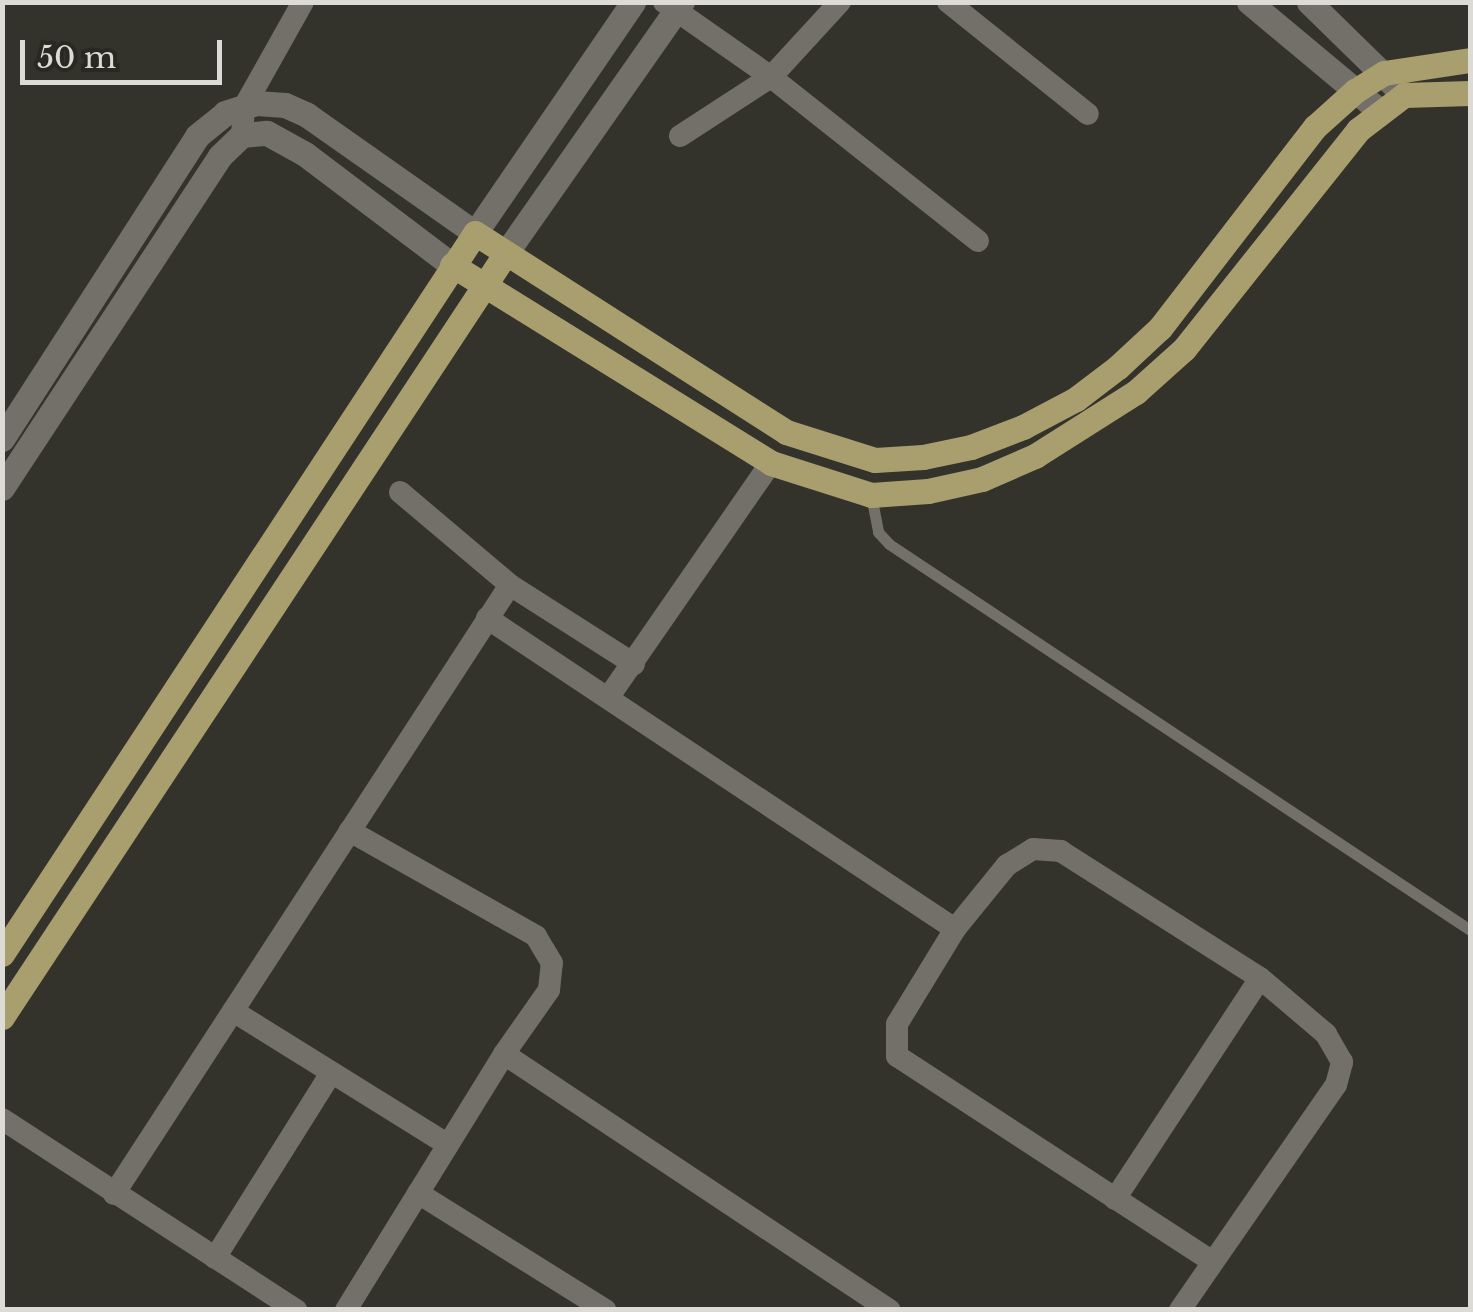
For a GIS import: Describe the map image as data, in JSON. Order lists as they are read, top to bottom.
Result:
{
  "scale_bar": "50 m"
}
